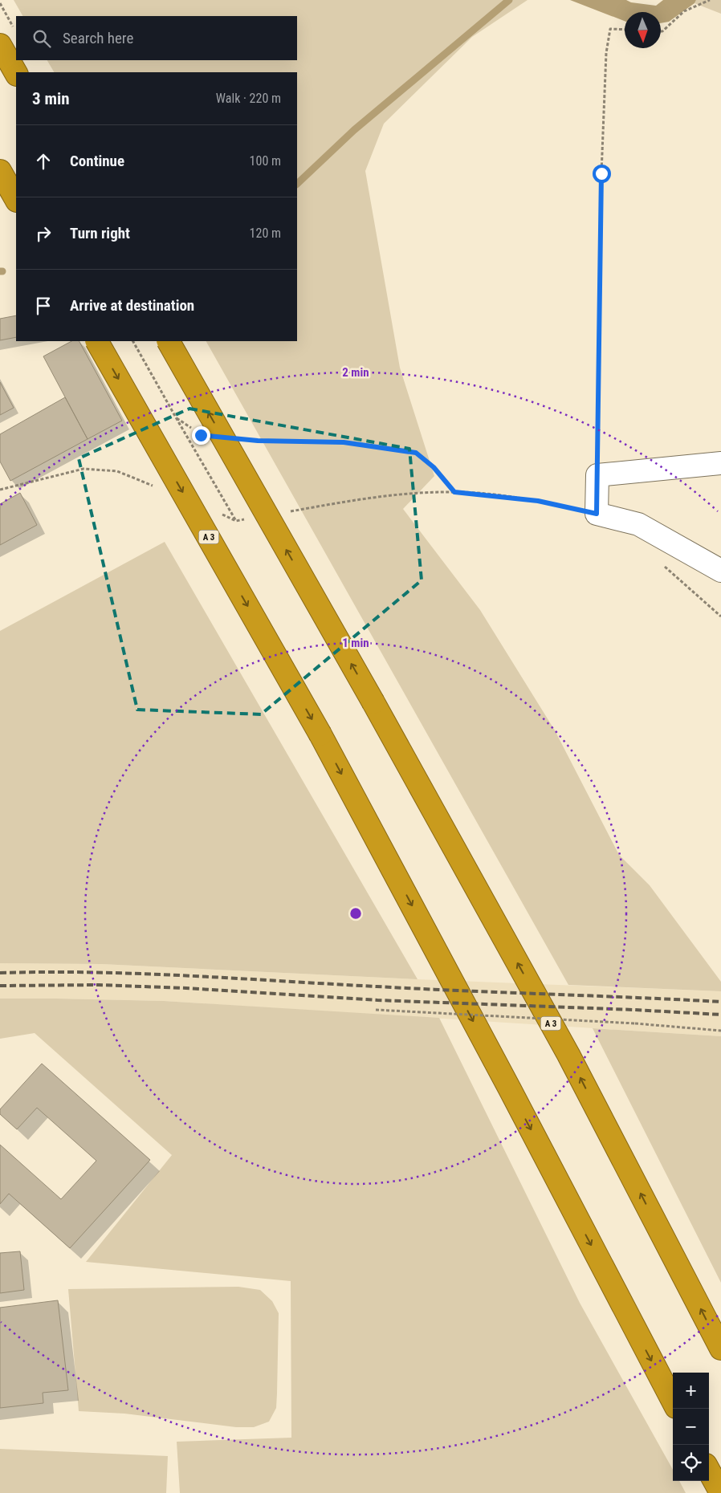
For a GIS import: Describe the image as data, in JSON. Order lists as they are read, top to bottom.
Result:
{
  "streets": {
    "highway": ["A 3"]
  },
  "north": "bottom",
  "page": {
    "search": "Search here",
    "heading": ["3 min", "Walk · 220 m"],
    "list": [
      ["Continue", "100 m"],
      ["Turn right", "120 m"],
      "Arrive at destination"
    ],
    "map_buttons": ["+", "−"]
  },
  "rings": ["2 min", "1 min"]
}
